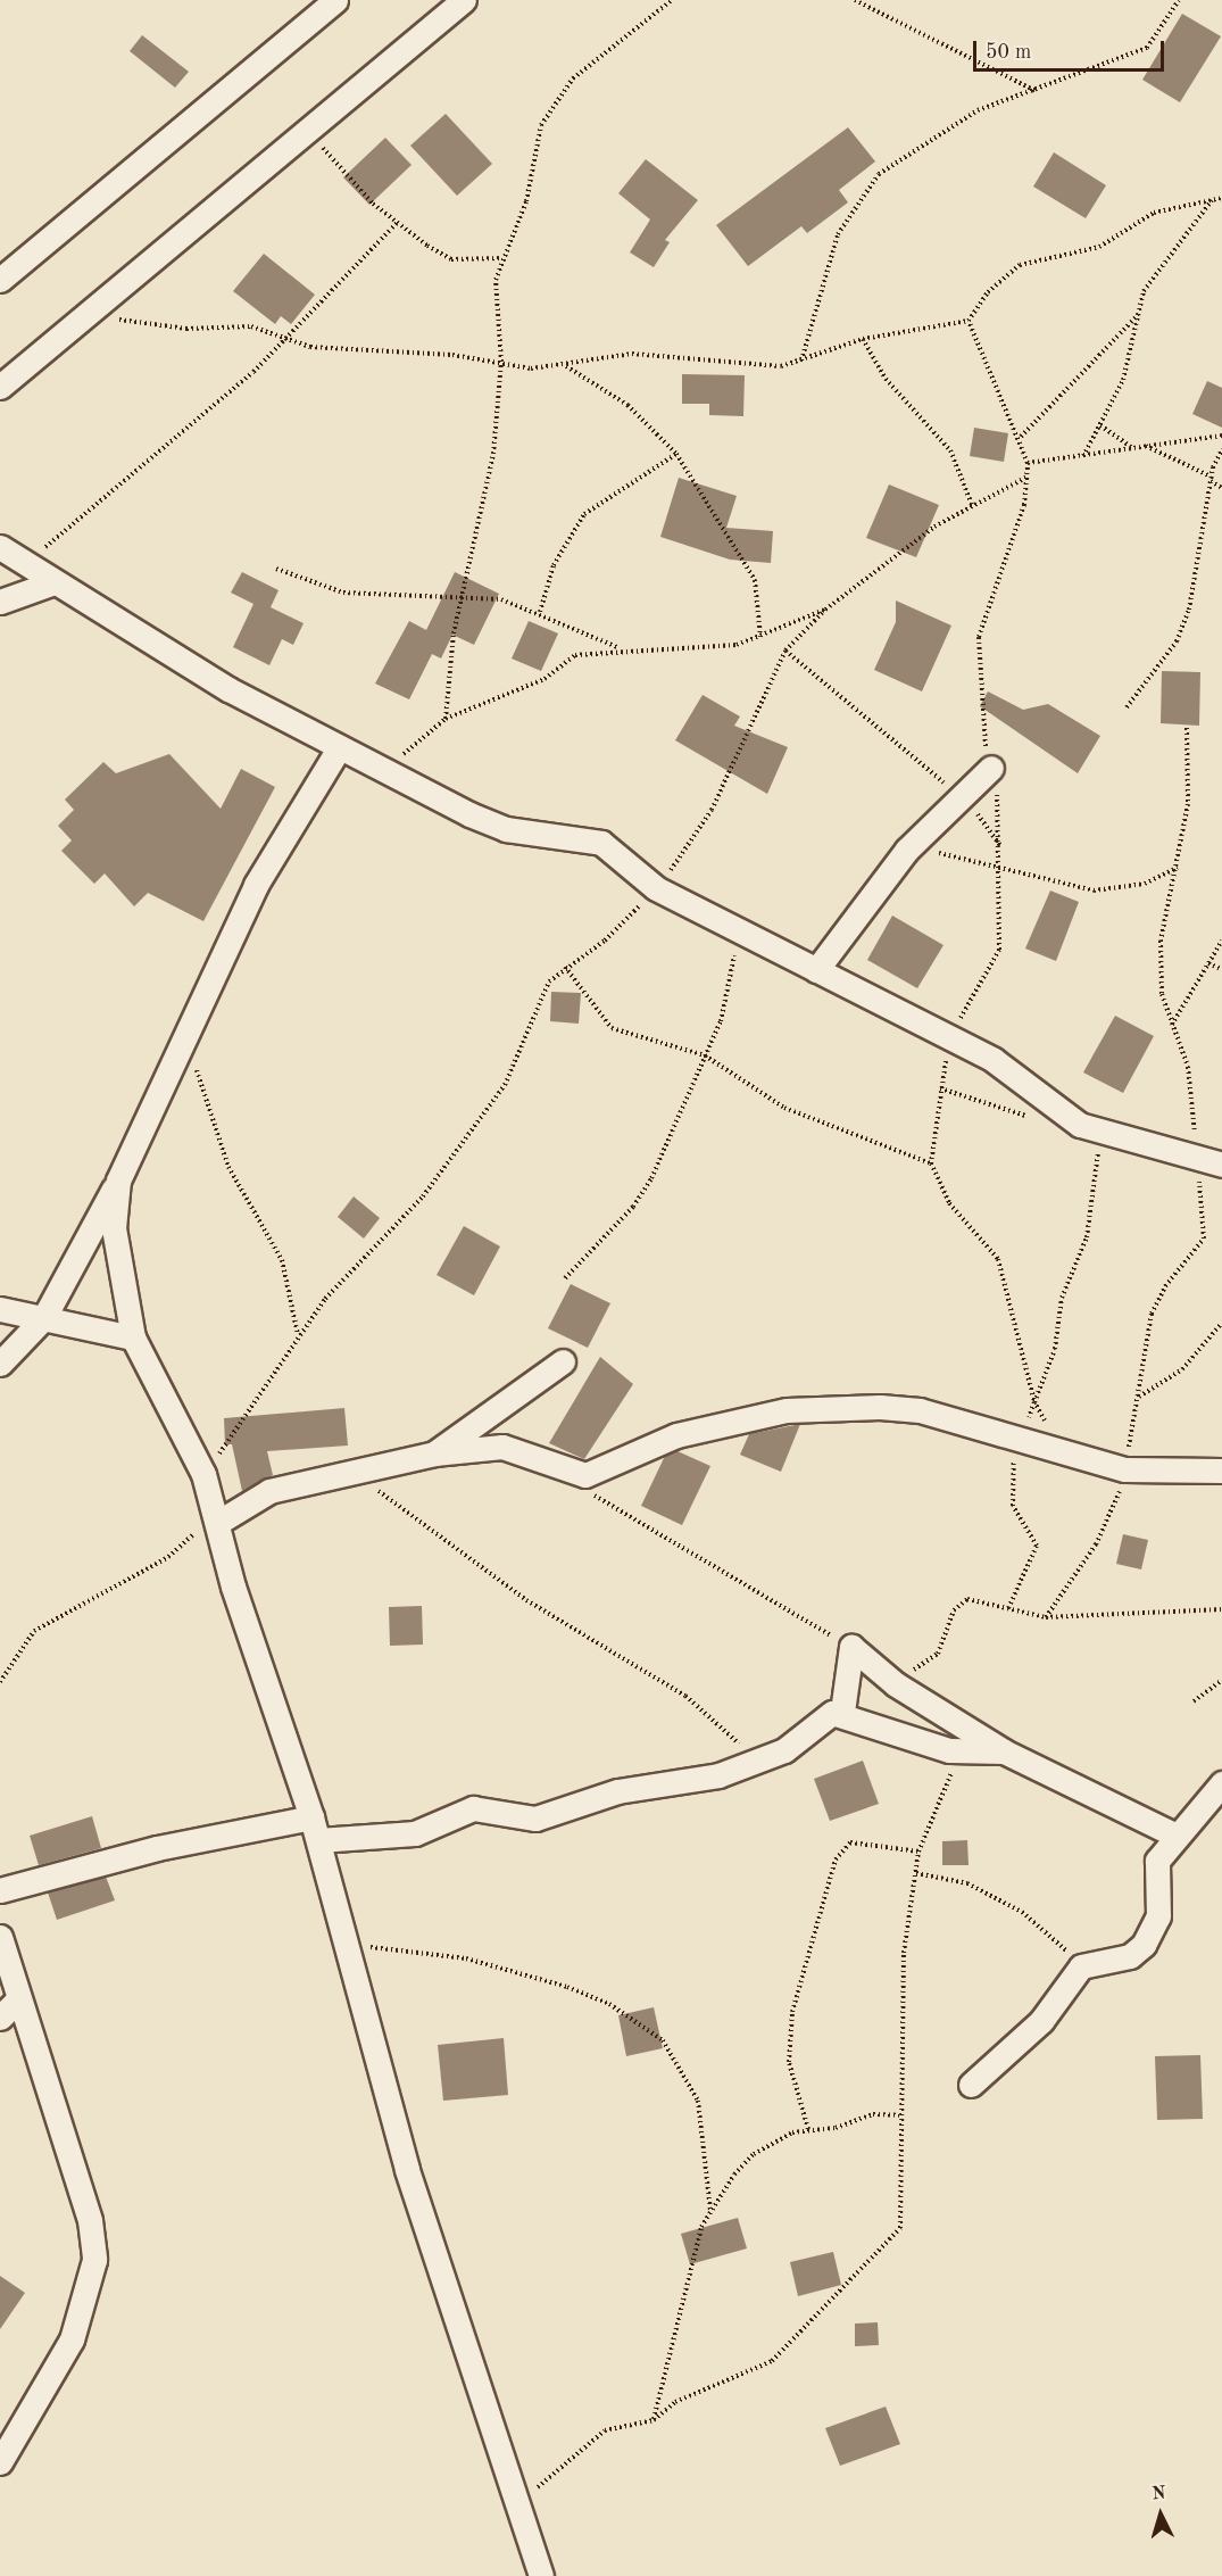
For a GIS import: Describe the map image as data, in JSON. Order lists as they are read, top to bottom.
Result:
{
  "scale_bar": "50 m",
  "north": "top"
}
